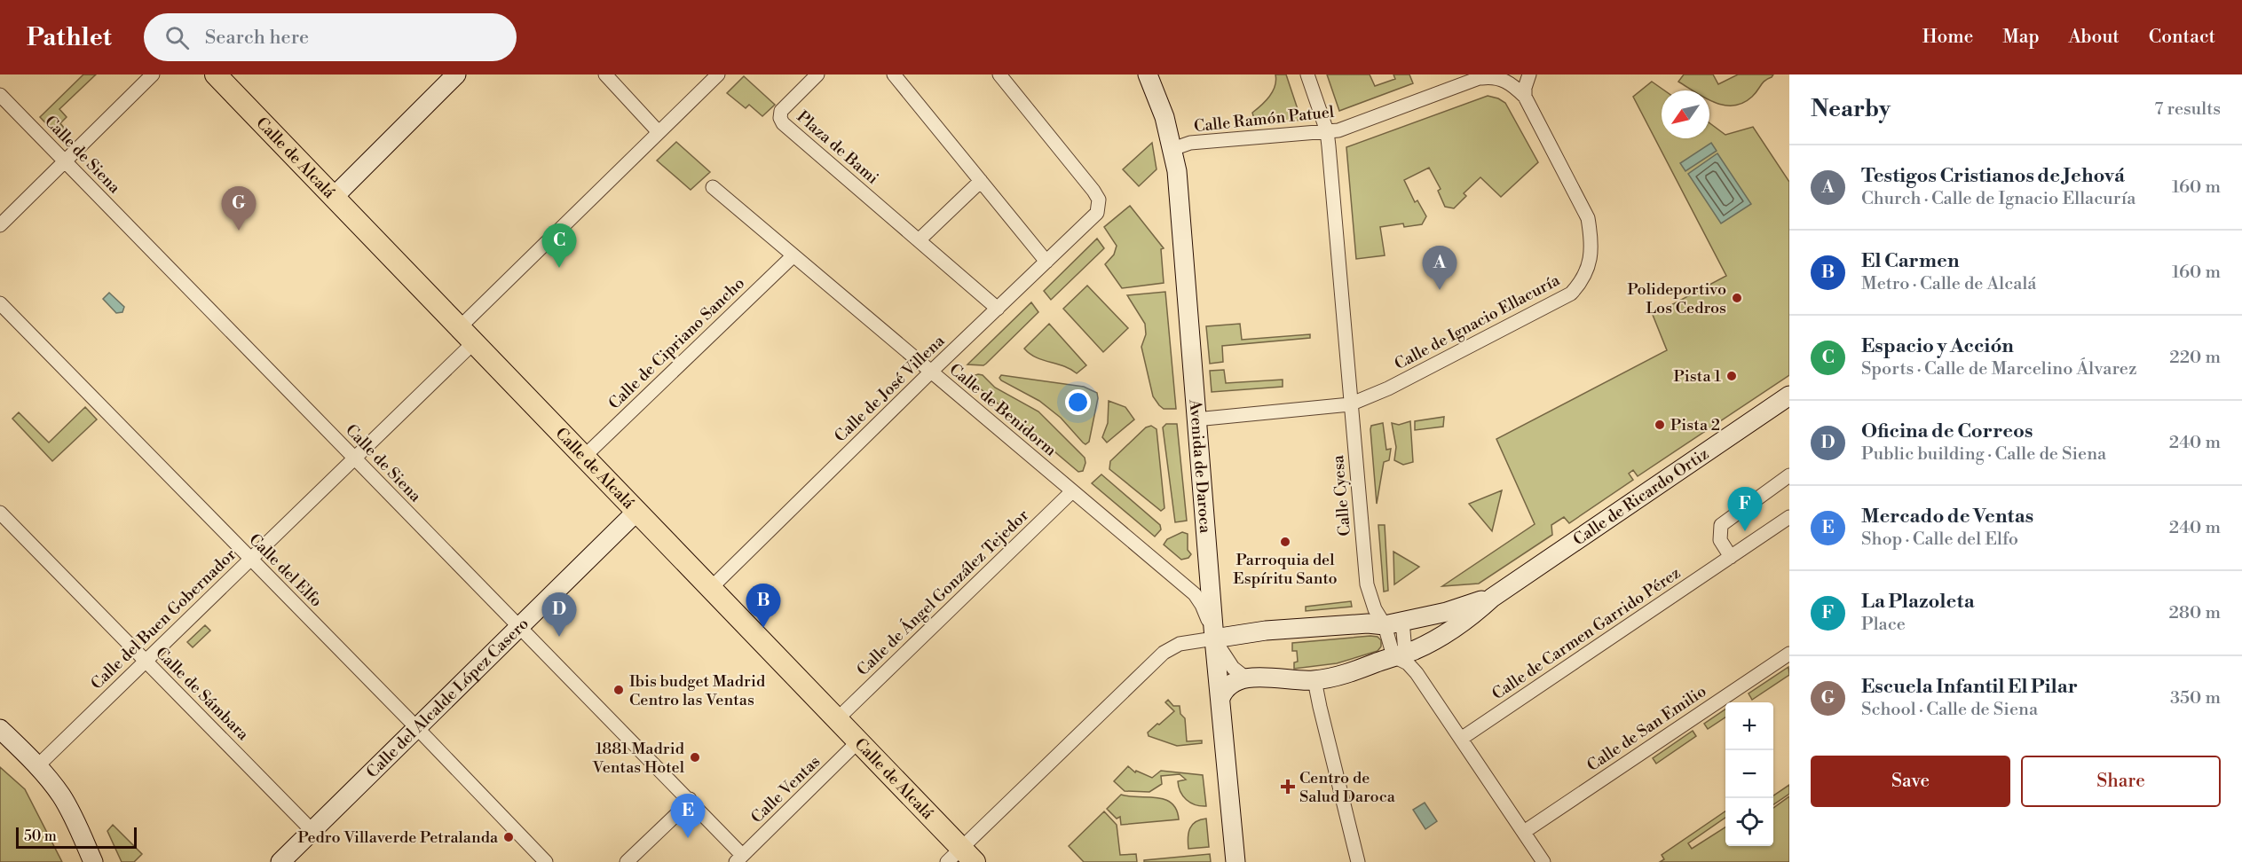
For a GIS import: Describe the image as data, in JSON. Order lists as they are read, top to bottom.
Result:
{
  "streets": {
    "main road": ["Calle de Alcalá"],
    "street": [
      "Calle Ramón Patuel",
      "Plaza de Bami",
      "Calle de Siena",
      "Calle de Ignacio Ellacuría",
      "Calle de Cipriano Sancho",
      "Calle de José Villena",
      "Calle de Benidorm",
      "Avenida de Daroca",
      "Calle Cyesa",
      "Calle de Ricardo Ortiz",
      "Calle del Elfo",
      "Calle de Ángel González Tejedor",
      "Calle del Buen Gobernador",
      "Calle de Carmen Garrido Pérez",
      "Calle de Sámbara",
      "Calle del Alcalde López Casero",
      "Calle de San Emilio",
      "Calle Ventas"
    ]
  },
  "crossings": [
    ["Calle Ramón Patuel", "Calle de Ignacio Ellacuría"],
    ["Calle Ramón Patuel", "Avenida de Daroca"],
    ["Calle Ramón Patuel", "Calle Cyesa"],
    ["Plaza de Bami", "Calle de José Villena"],
    ["Calle de Siena", "Calle del Buen Gobernador"],
    ["Calle de Siena", "Calle del Alcalde López Casero"],
    ["Calle de Siena", "Calle Ventas"],
    ["Calle de Alcalá", "Calle de Cipriano Sancho"],
    ["Calle de Alcalá", "Calle de José Villena"],
    ["Calle de Alcalá", "Calle de Ángel González Tejedor"],
    ["Calle de Alcalá", "Calle del Buen Gobernador"],
    ["Calle de Alcalá", "Calle del Alcalde López Casero"],
    ["Calle de Alcalá", "Calle Ventas"],
    ["Calle de Ignacio Ellacuría", "Avenida de Daroca"],
    ["Calle de Ignacio Ellacuría", "Calle Cyesa"],
    ["Calle de Cipriano Sancho", "Calle de Benidorm"],
    ["Calle de José Villena", "Calle de Benidorm"],
    ["Calle de Benidorm", "Avenida de Daroca"],
    ["Calle de Benidorm", "Calle de Ricardo Ortiz"],
    ["Calle de Benidorm", "Calle de Ángel González Tejedor"],
    ["Avenida de Daroca", "Calle de Ricardo Ortiz"],
    ["Calle Cyesa", "Calle de Ricardo Ortiz"],
    ["Calle del Elfo", "Calle del Buen Gobernador"],
    ["Calle del Elfo", "Calle del Alcalde López Casero"],
    ["Calle del Buen Gobernador", "Calle de Sámbara"],
    ["Calle de Sámbara", "Calle del Alcalde López Casero"]
  ],
  "places": {
    "other": [
      "Polideportivo Los Cedros",
      "Pista 1",
      "Pista 2",
      "Parroquia del Espíritu Santo",
      "Ibis budget Madrid Centro las Ventas",
      "1881 Madrid Ventas Hotel",
      "Pedro Villaverde Petralanda"
    ],
    "health": ["Centro de Salud Daroca"]
  },
  "scale_bar": "50 m",
  "north": "bottom left",
  "page": {
    "header": "Pathlet",
    "search": "Search here",
    "nav": [
      "Home",
      "Map",
      "About",
      "Contact"
    ],
    "heading": ["Nearby", "7 results"],
    "list": [
      {
        "mark": "A",
        "name": "Testigos Cristianos de Jehová",
        "note": "Church · Calle de Ignacio Ellacuría",
        "value": "160 m"
      },
      {
        "mark": "B",
        "name": "El Carmen",
        "note": "Metro · Calle de Alcalá",
        "value": "160 m"
      },
      {
        "mark": "C",
        "name": "Espacio y Acción",
        "note": "Sports · Calle de Marcelino Álvarez",
        "value": "220 m"
      },
      {
        "mark": "D",
        "name": "Oficina de Correos",
        "note": "Public building · Calle de Siena",
        "value": "240 m"
      },
      {
        "mark": "E",
        "name": "Mercado de Ventas",
        "note": "Shop · Calle del Elfo",
        "value": "240 m"
      },
      {
        "mark": "F",
        "name": "La Plazoleta",
        "note": "Place",
        "value": "280 m"
      },
      {
        "mark": "G",
        "name": "Escuela Infantil El Pilar",
        "note": "School · Calle de Siena",
        "value": "350 m"
      }
    ],
    "pins": [
      "G",
      "C",
      "A",
      "F",
      "B",
      "D",
      "E"
    ],
    "map_buttons": ["+", "−"],
    "buttons": ["Save", "Share"],
    "scale": "50 m"
  }
}
